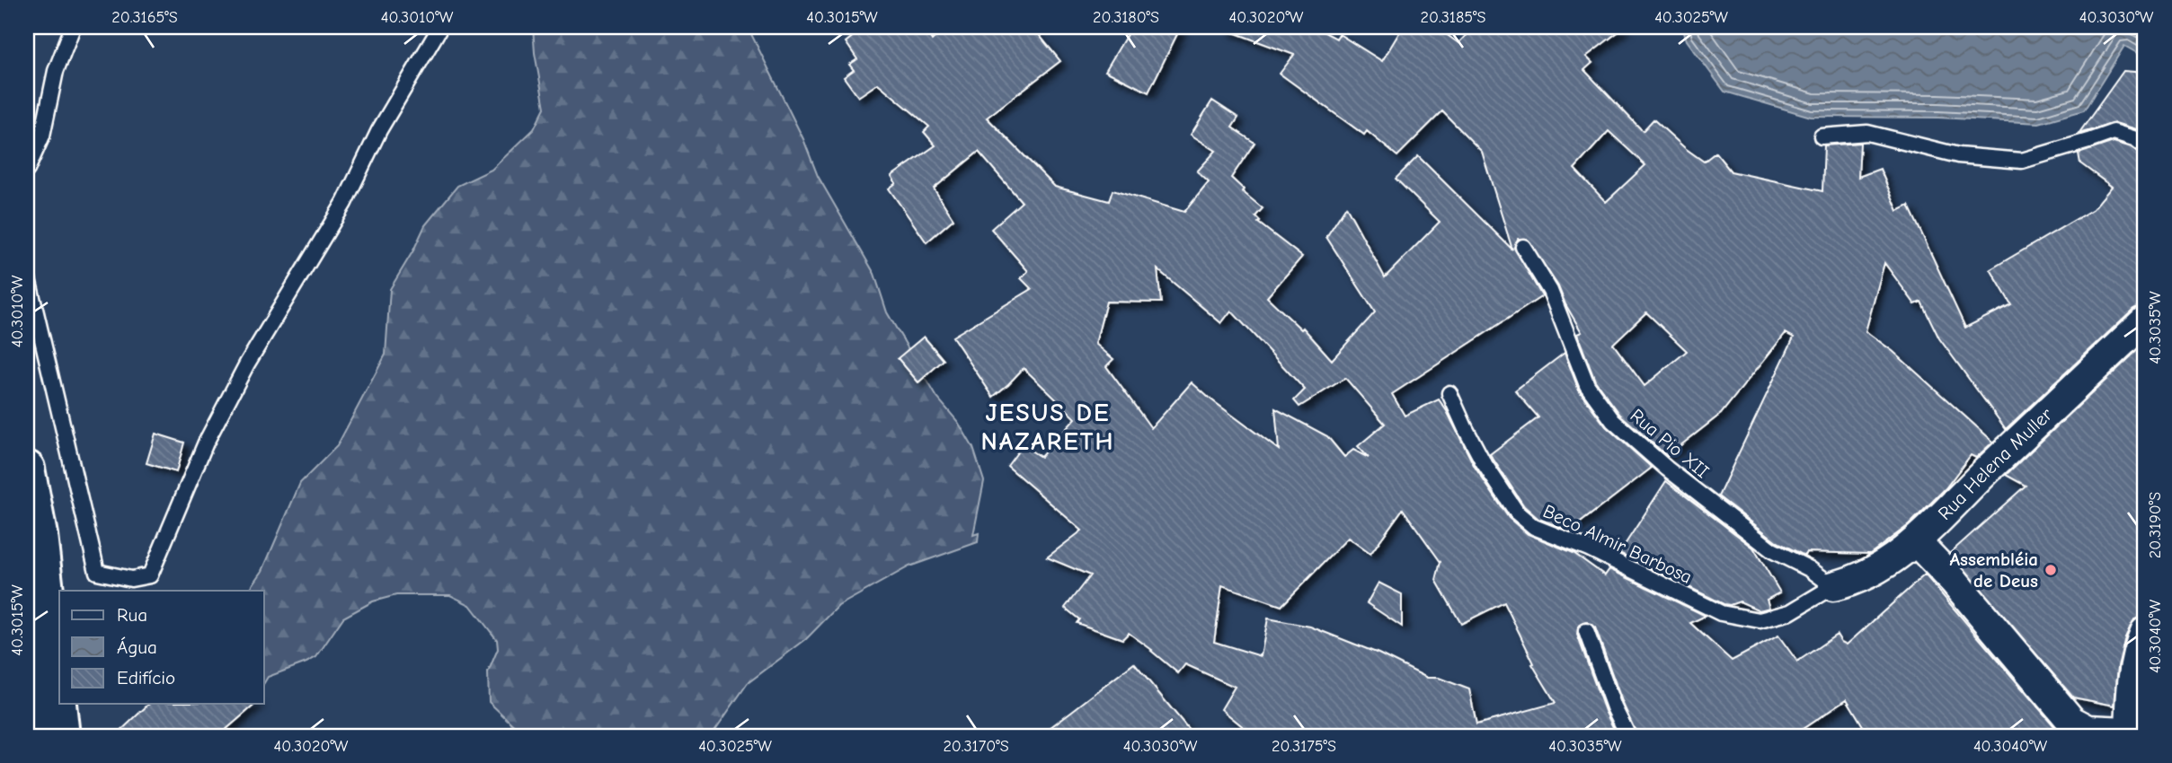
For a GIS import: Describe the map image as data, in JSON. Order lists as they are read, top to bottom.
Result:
{
  "streets": {
    "street": ["Rua Helena Muller"],
    "lane": ["Rua Pio XII", "Beco Almir Barbosa"]
  },
  "crossings": [
    ["Rua Pio XII", "Rua Helena Muller"],
    ["Rua Pio XII", "Beco Almir Barbosa"],
    ["Rua Helena Muller", "Beco Almir Barbosa"]
  ],
  "districts": ["JESUS DE NAZARETH"],
  "places": ["Assembléia de Deus"],
  "legend": ["Rua", "Água", "Edifício"],
  "coordinates": [
    "20.3165°S",
    "40.3010°W",
    "40.3015°W",
    "20.3180°S",
    "40.3020°W",
    "20.3185°S",
    "40.3025°W",
    "40.3030°W",
    "40.3035°W",
    "20.3190°S",
    "40.3040°W",
    "20.3170°S",
    "20.3175°S"
  ]
}
